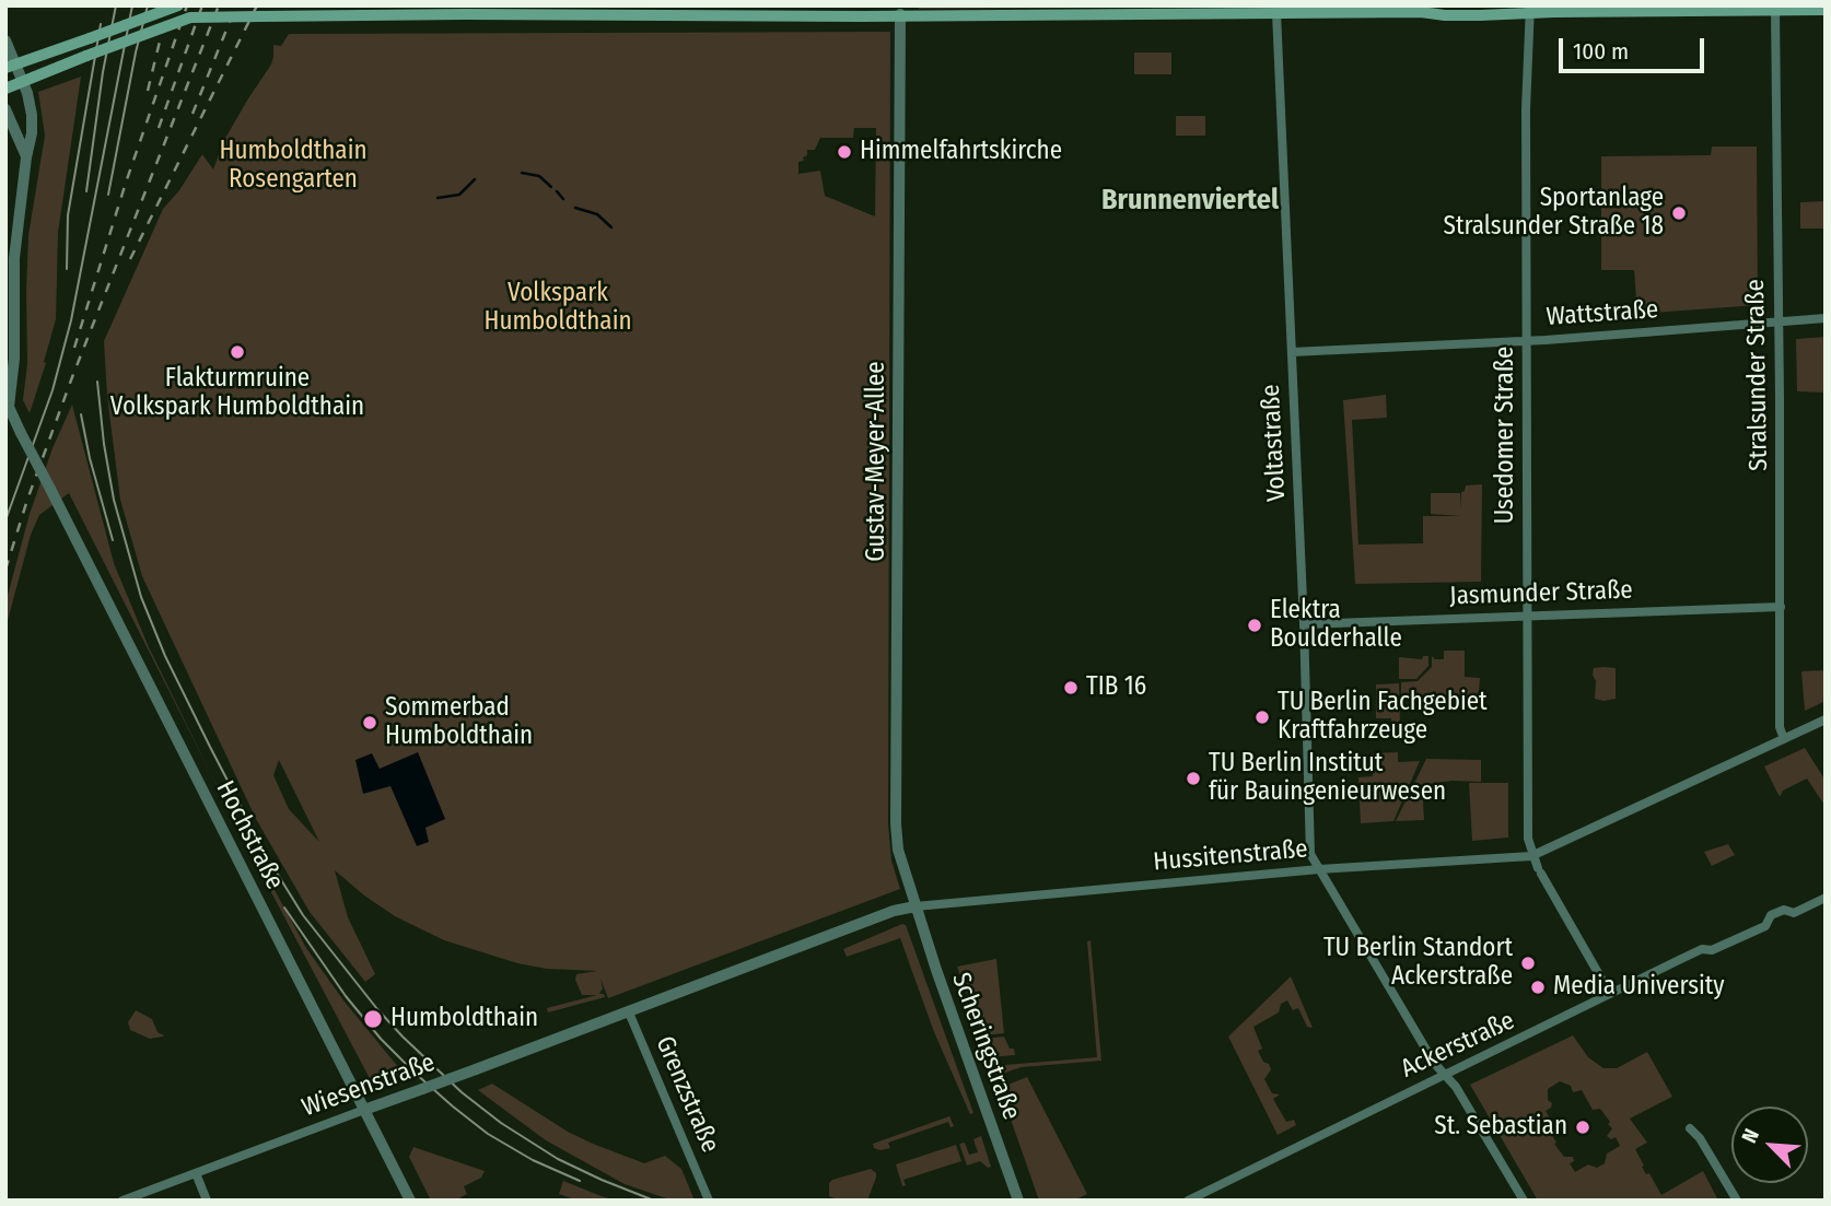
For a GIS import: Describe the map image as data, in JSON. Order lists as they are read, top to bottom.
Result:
{
  "streets": {
    "street": [
      "Wattstraße",
      "Stralsunder Straße",
      "Usedomer Straße",
      "Voltastraße",
      "Gustav-Meyer-Allee",
      "Jasmunder Straße",
      "Hochstraße",
      "Hussitenstraße",
      "Ackerstraße",
      "Scheringstraße",
      "Wiesenstraße",
      "Grenzstraße"
    ]
  },
  "crossings": [
    ["Wattstraße", "Stralsunder Straße"],
    ["Wattstraße", "Usedomer Straße"],
    ["Wattstraße", "Voltastraße"],
    ["Stralsunder Straße", "Jasmunder Straße"],
    ["Stralsunder Straße", "Hussitenstraße"],
    ["Usedomer Straße", "Jasmunder Straße"],
    ["Usedomer Straße", "Hussitenstraße"],
    ["Usedomer Straße", "Ackerstraße"],
    ["Voltastraße", "Jasmunder Straße"],
    ["Voltastraße", "Hussitenstraße"],
    ["Voltastraße", "Ackerstraße"],
    ["Gustav-Meyer-Allee", "Hussitenstraße"],
    ["Gustav-Meyer-Allee", "Scheringstraße"],
    ["Hochstraße", "Wiesenstraße"],
    ["Hussitenstraße", "Scheringstraße"],
    ["Hussitenstraße", "Wiesenstraße"],
    ["Hussitenstraße", "Grenzstraße"],
    ["Wiesenstraße", "Grenzstraße"]
  ],
  "districts": ["Brunnenviertel"],
  "parks": ["Humboldthain Rosengarten", "Volkspark Humboldthain"],
  "places": [
    "Himmelfahrtskirche",
    "Sportanlage Stralsunder Straße 18",
    "Flakturmruine Volkspark Humboldthain",
    "Elektra Boulderhalle",
    "TIB 16",
    "TU Berlin Fachgebiet Kraftfahrzeuge",
    "Sommerbad Humboldthain",
    "TU Berlin Institut für Bauingenieurwesen",
    "TU Berlin Standort Ackerstraße",
    "Media University",
    "Humboldthain",
    "St. Sebastian"
  ],
  "scale_bar": "100 m",
  "north": "top left"
}
